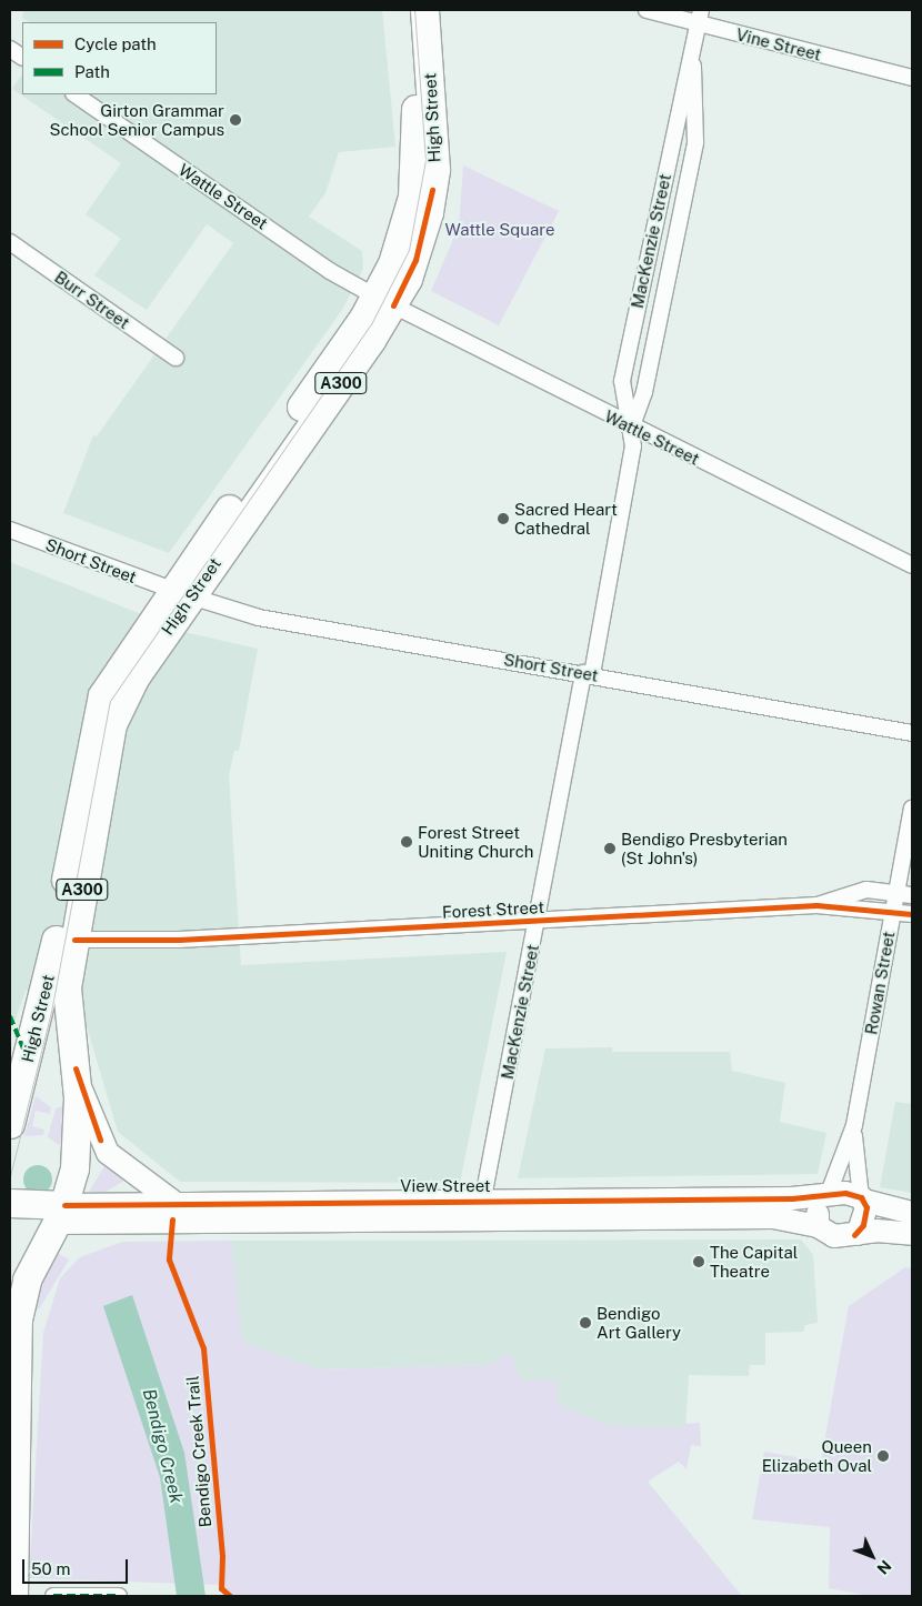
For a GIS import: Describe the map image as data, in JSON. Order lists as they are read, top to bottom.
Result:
{
  "streets": {
    "highway": ["High Street", "A300", "View Street"],
    "street": [
      "Vine Street",
      "Wattle Street",
      "MacKenzie Street",
      "Burr Street",
      "Short Street",
      "Forest Street",
      "Rowan Street"
    ],
    "cycle path": ["Bendigo Creek Trail"]
  },
  "crossings": [
    ["Vine Street", "MacKenzie Street"],
    ["High Street", "Wattle Street"],
    ["High Street", "A300"],
    ["High Street", "Short Street"],
    ["High Street", "Forest Street"],
    ["High Street", "View Street"],
    ["Wattle Street", "MacKenzie Street"],
    ["MacKenzie Street", "Short Street"],
    ["MacKenzie Street", "Forest Street"],
    ["MacKenzie Street", "View Street"],
    ["A300", "View Street"],
    ["Forest Street", "Rowan Street"],
    ["Rowan Street", "View Street"]
  ],
  "water": ["Bendigo Creek"],
  "parks": ["Wattle Square"],
  "places": [
    "Girton Grammar School Senior Campus",
    "Sacred Heart Cathedral",
    "Forest Street Uniting Church",
    "Bendigo Presbyterian (St John's)",
    "The Capital Theatre",
    "Bendigo Art Gallery",
    "Queen Elizabeth Oval"
  ],
  "legend": ["Cycle path", "Path"],
  "scale_bar": "50 m",
  "north": "bottom right"
}
